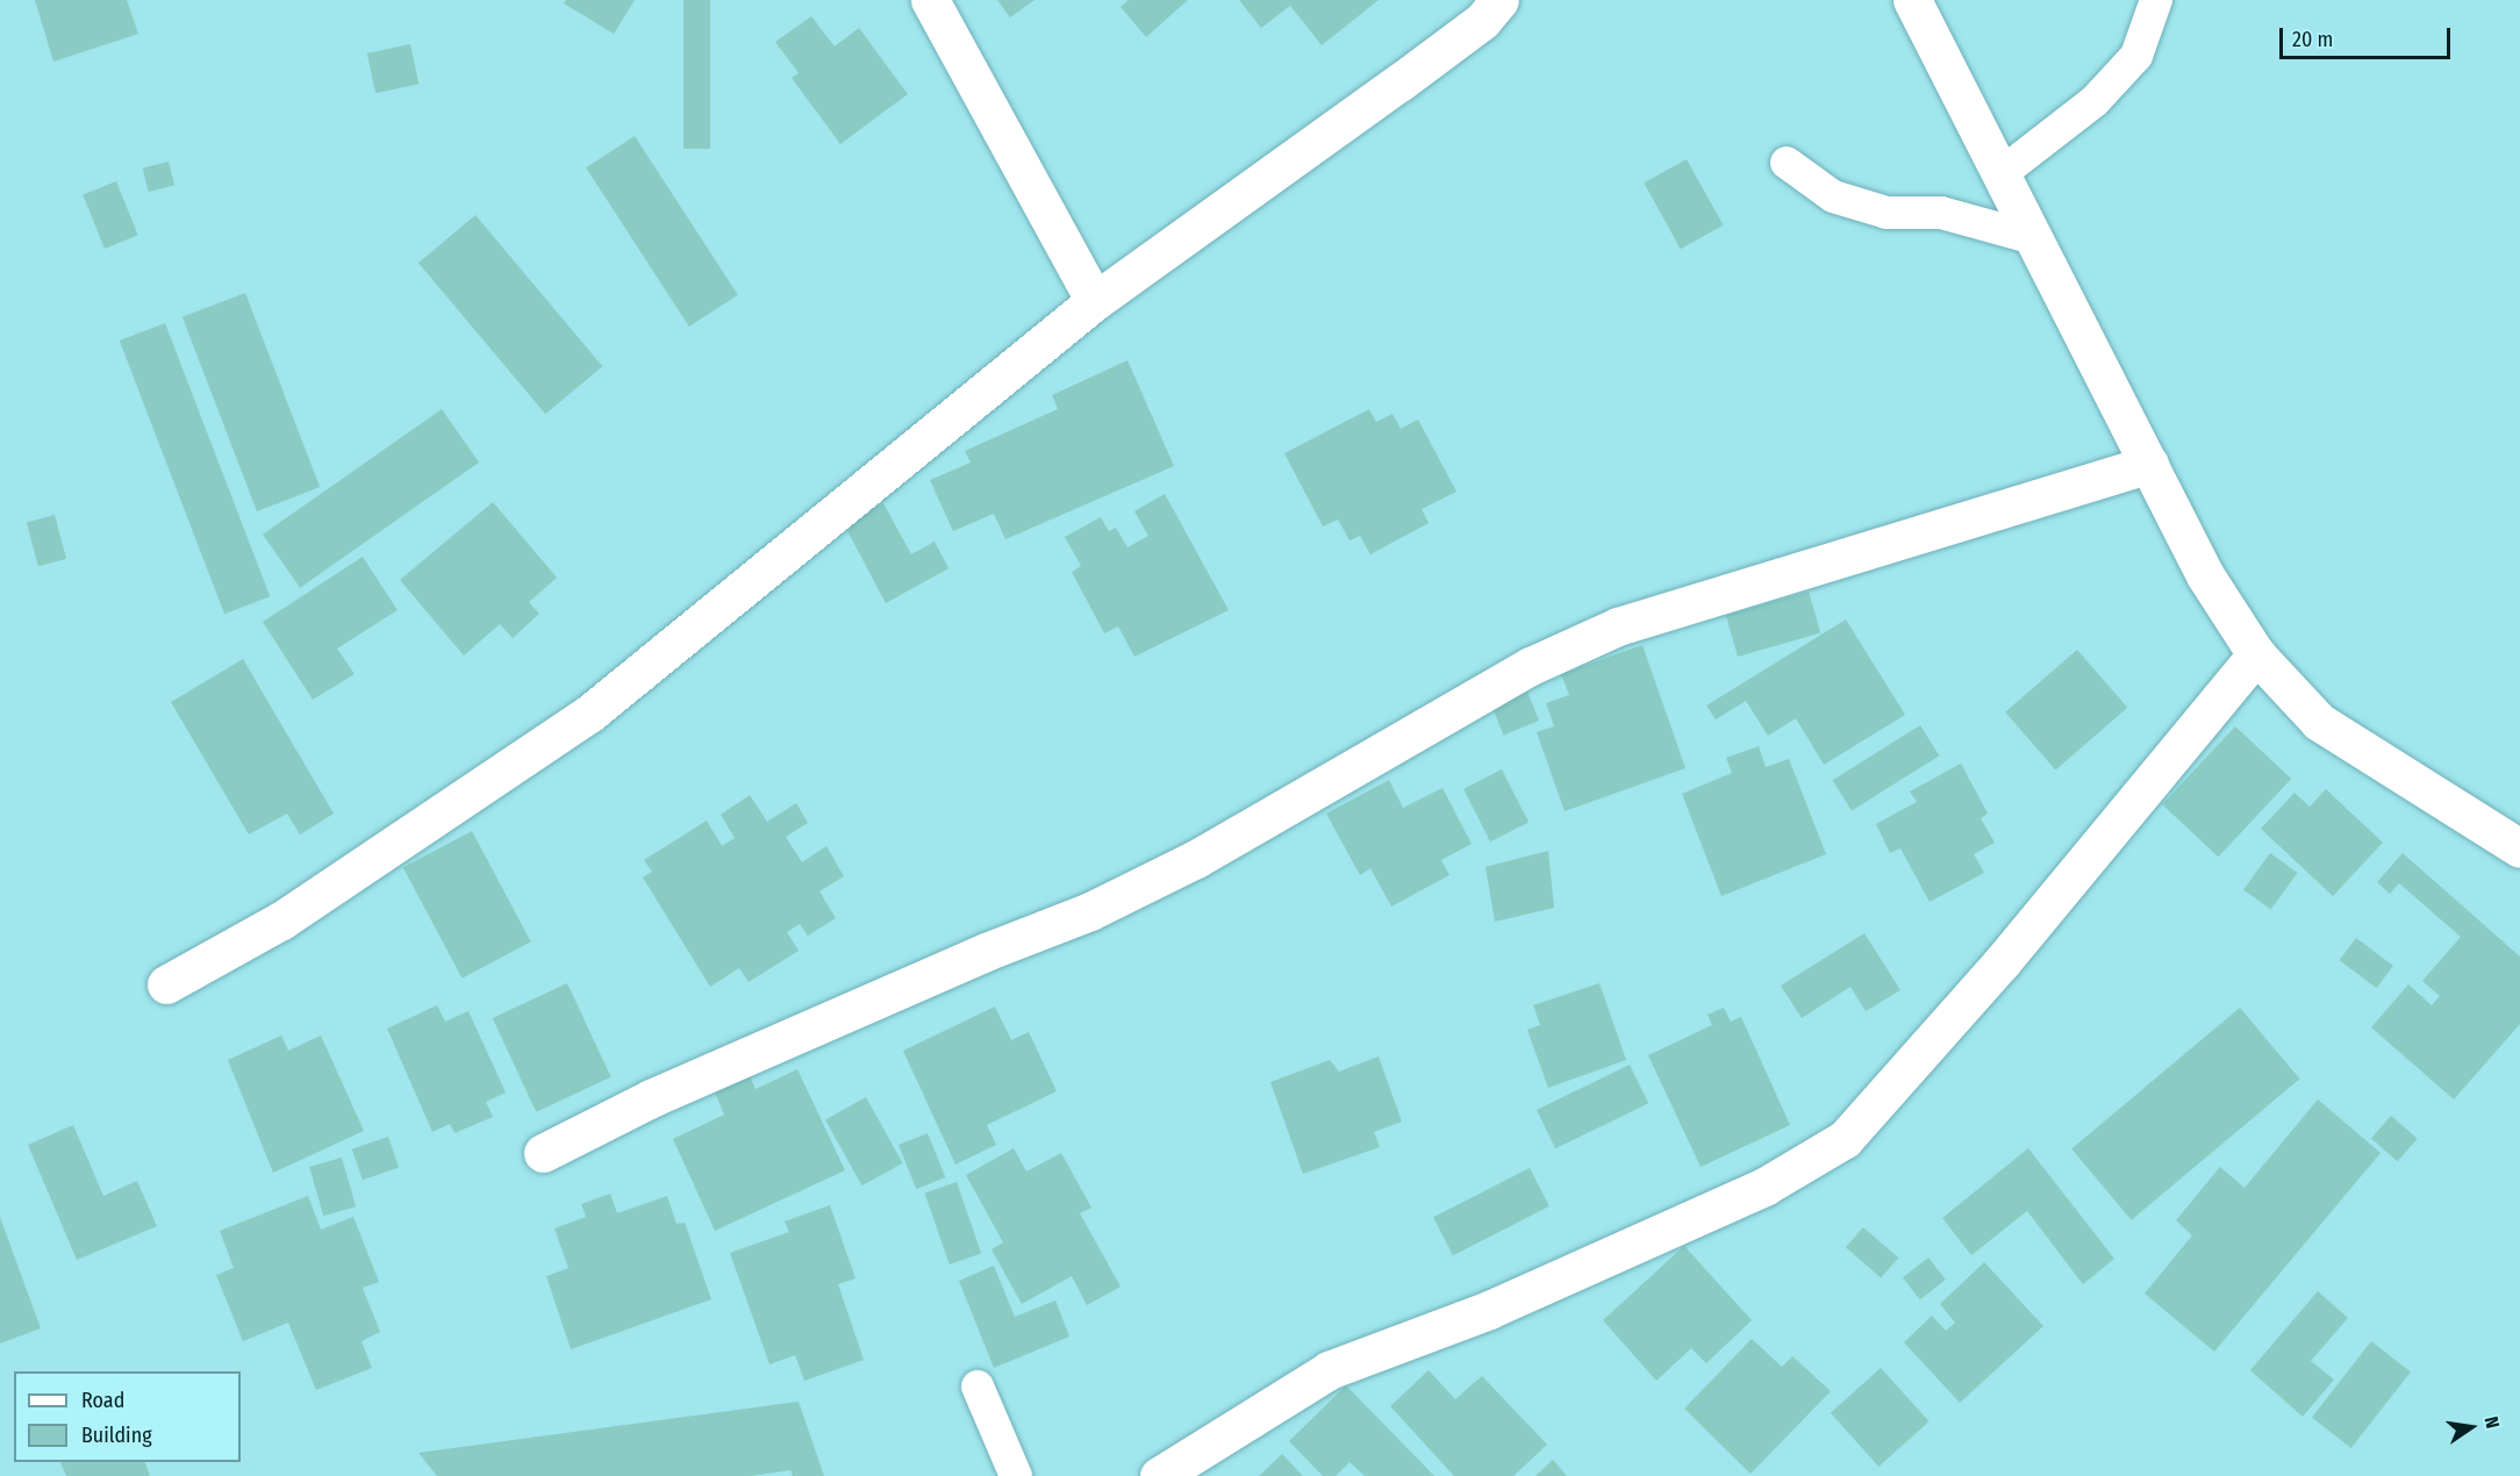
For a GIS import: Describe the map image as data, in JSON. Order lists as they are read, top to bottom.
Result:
{
  "legend": ["Road", "Building"],
  "scale_bar": "20 m",
  "north": "right"
}
